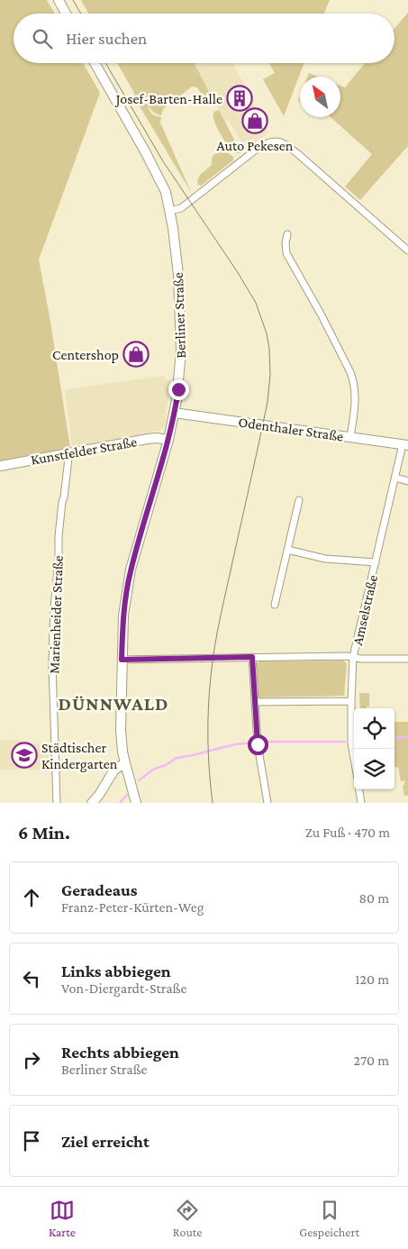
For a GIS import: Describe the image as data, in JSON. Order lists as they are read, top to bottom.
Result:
{
  "streets": {
    "main road": ["Berliner Straße", "Odenthaler Straße", "Kunstfelder Straße"],
    "street": ["Amselstraße", "Marienheider Straße"]
  },
  "crossings": [
    ["Berliner Straße", "Odenthaler Straße"],
    ["Berliner Straße", "Kunstfelder Straße"],
    ["Odenthaler Straße", "Amselstraße"],
    ["Kunstfelder Straße", "Marienheider Straße"]
  ],
  "districts": ["DÜNNWALD"],
  "places": {
    "building": ["Josef-Barten-Halle"],
    "shop": ["Auto Pekesen", "Centershop"],
    "school or university": ["Städtischer Kindergarten"]
  },
  "north": "top left",
  "page": {
    "search": "Hier suchen",
    "heading": ["6 Min.", "Zu Fuß · 470 m"],
    "list": [
      ["Geradeaus", "Franz-Peter-Kürten-Weg", "80 m"],
      ["Links abbiegen", "Von-Diergardt-Straße", "120 m"],
      ["Rechts abbiegen", "Berliner Straße", "270 m"],
      "Ziel erreicht"
    ],
    "nav": ["Karte", "Route", "Gespeichert"]
  }
}
